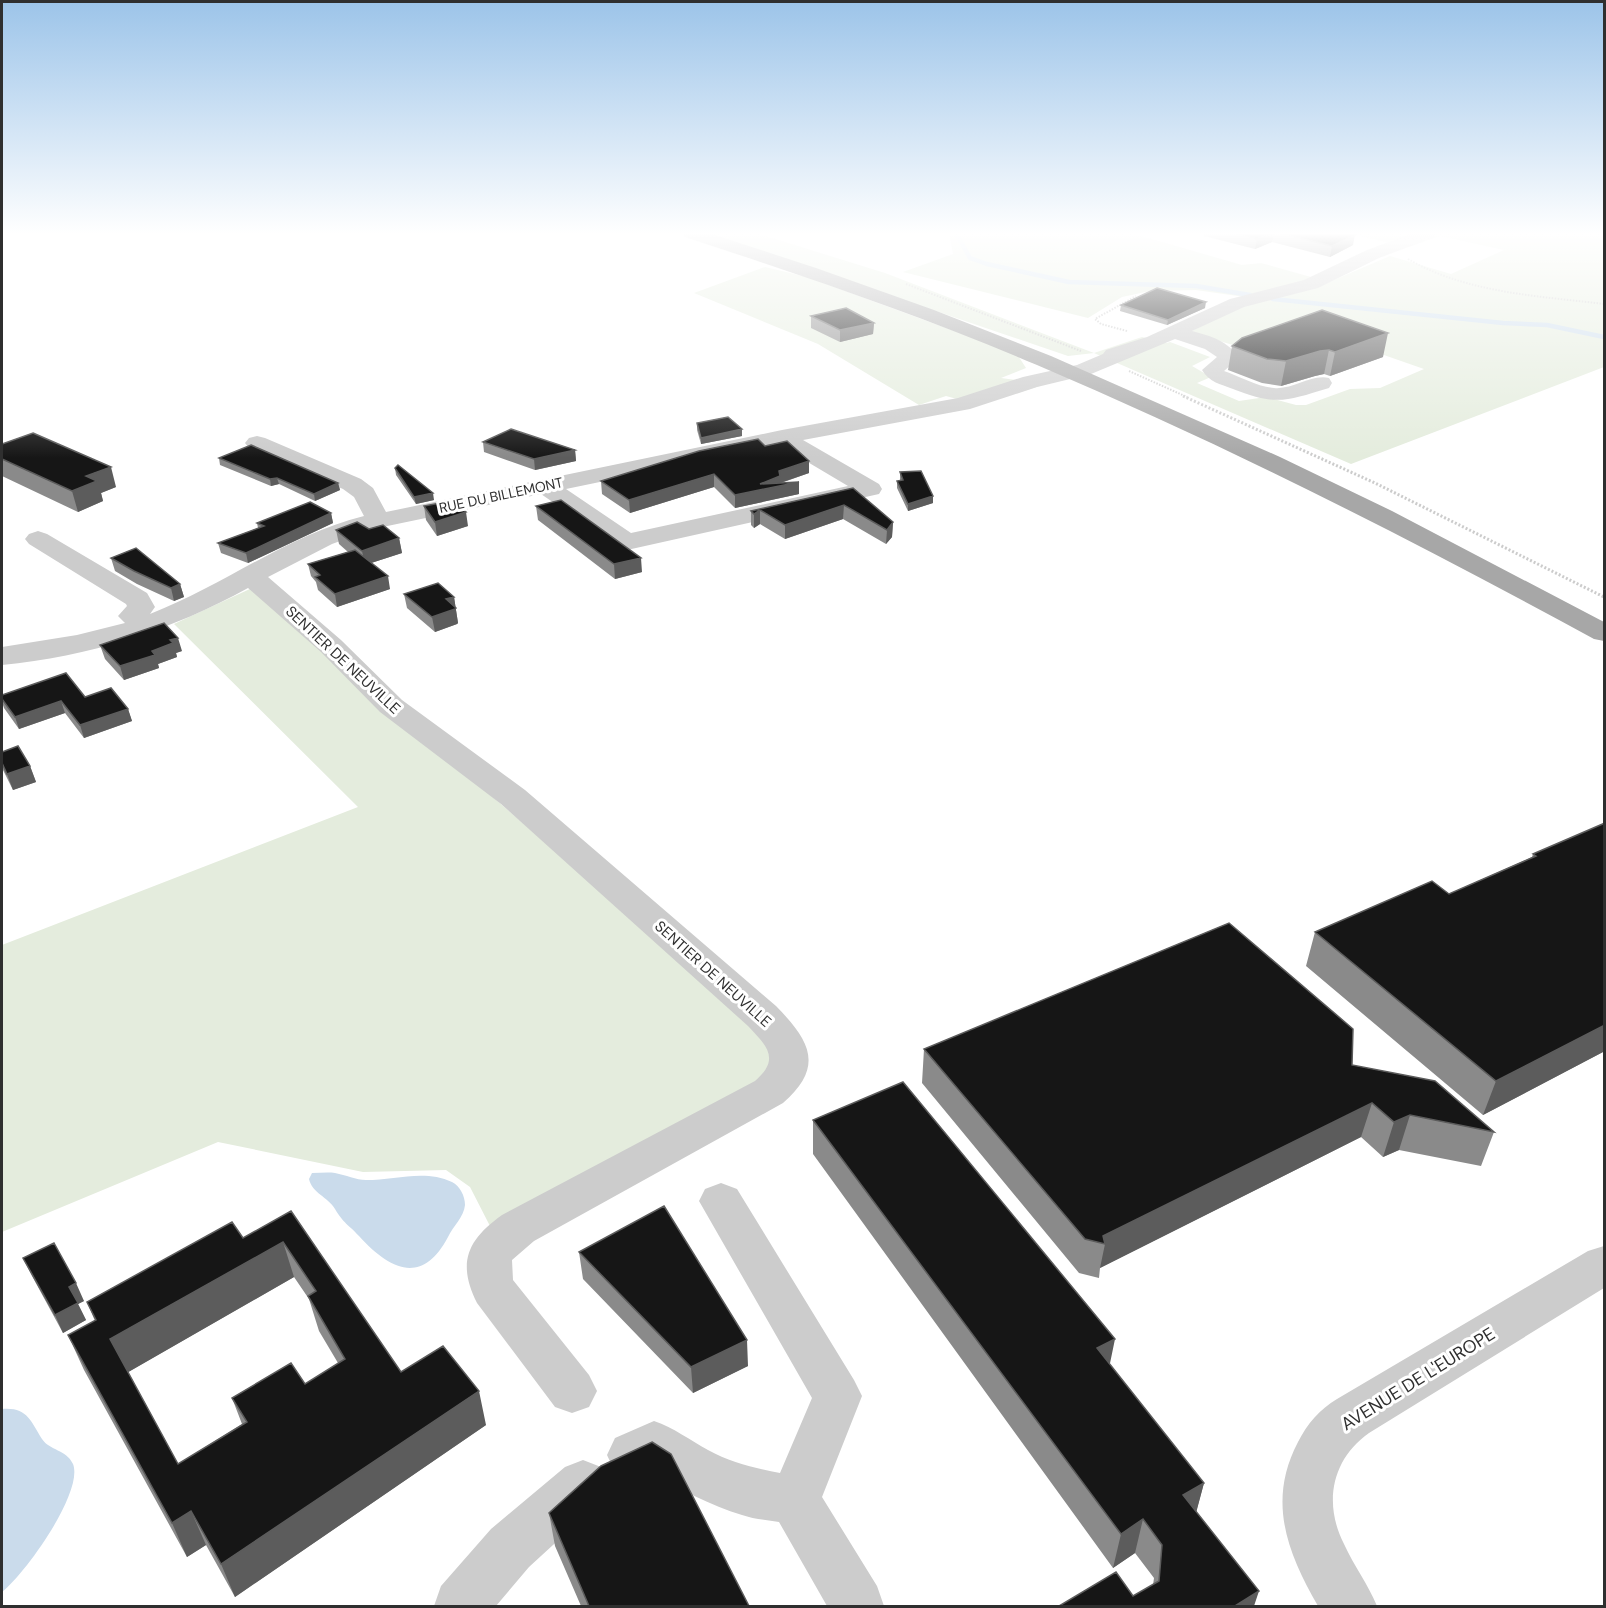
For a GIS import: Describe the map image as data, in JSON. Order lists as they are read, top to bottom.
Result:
{
  "streets": {
    "street": ["RUE DU BILLEMONT", "SENTIER DE NEUVILLE", "AVENUE DE L'EUROPE"]
  },
  "crossings": [
    ["RUE DU BILLEMONT", "SENTIER DE NEUVILLE"]
  ]
}
